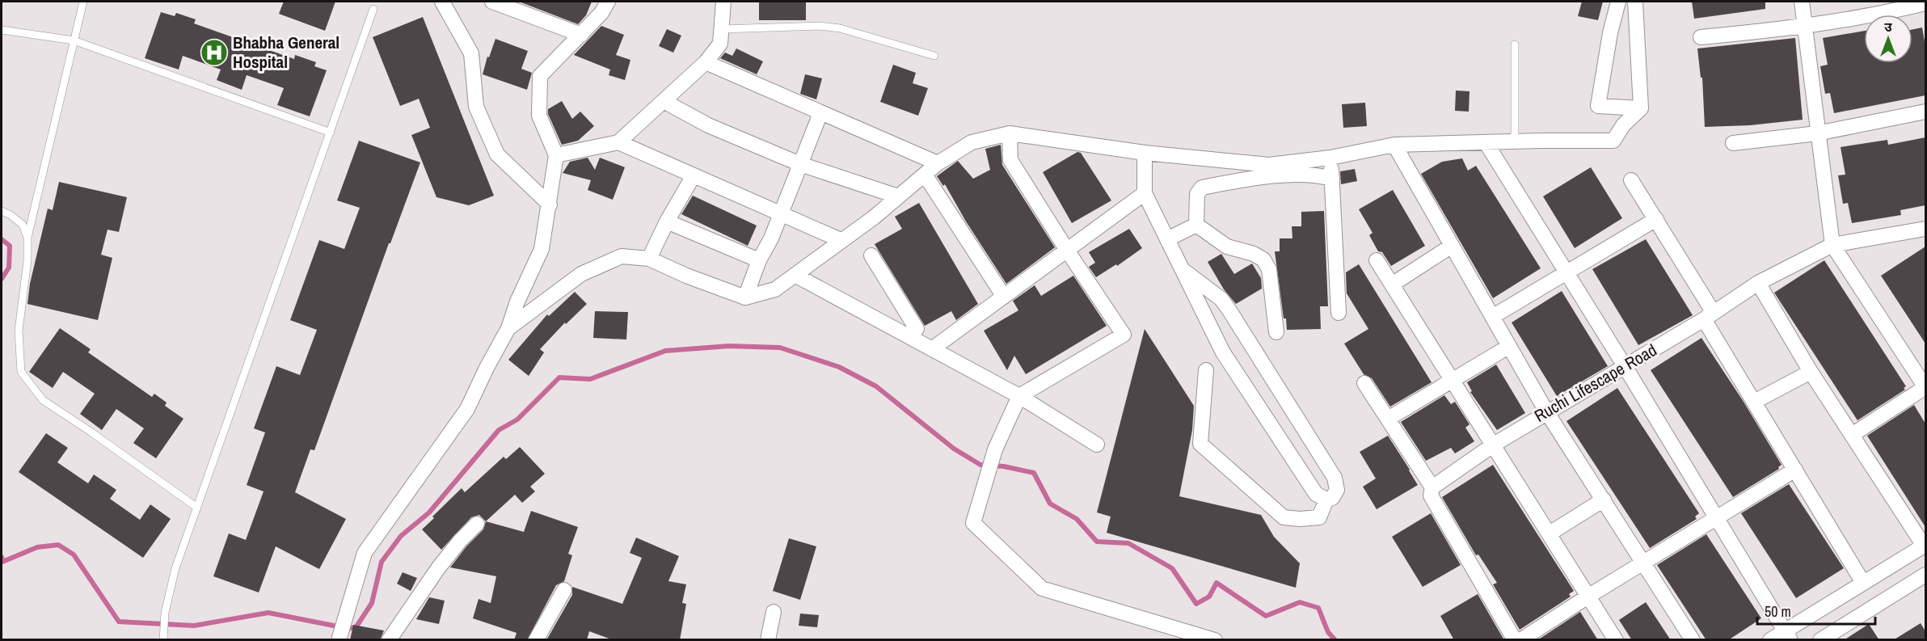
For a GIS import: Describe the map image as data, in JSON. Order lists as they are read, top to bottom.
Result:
{
  "streets": {
    "street": ["Ruchi Lifescape Road"]
  },
  "places": {
    "hospital": ["Bhabha General Hospital"]
  },
  "scale_bar": "50 m",
  "north": "top"
}
